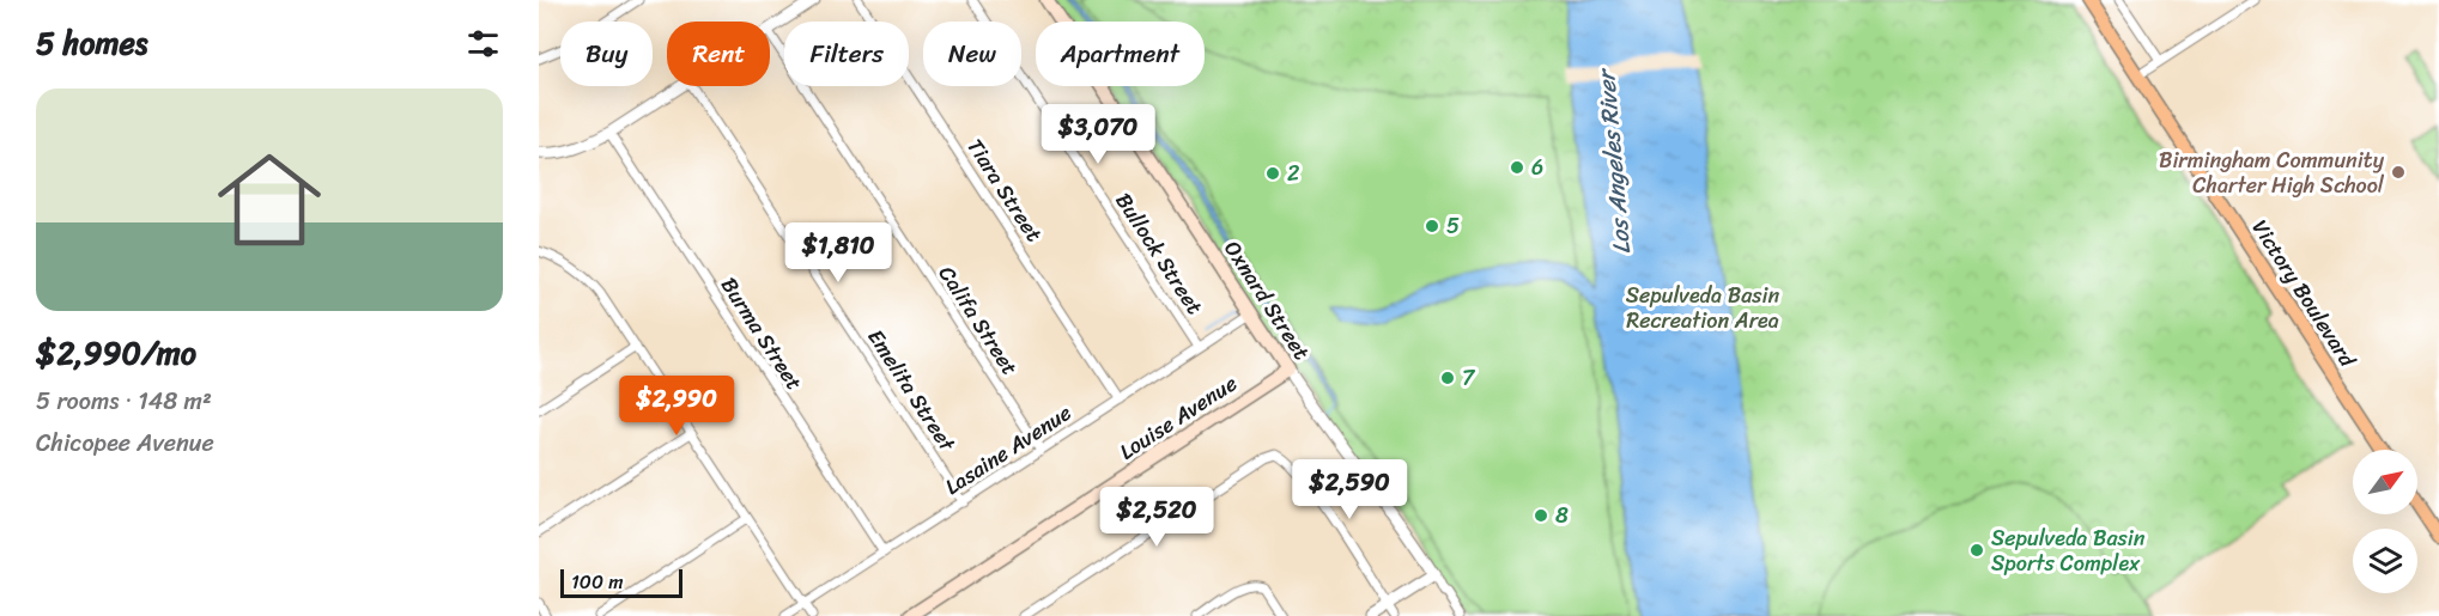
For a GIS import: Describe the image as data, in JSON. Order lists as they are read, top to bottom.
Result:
{
  "streets": {
    "main road": ["Victory Boulevard", "Oxnard Street", "Louise Avenue"],
    "street": [
      "Tiara Street",
      "Bullock Street",
      "Califa Street",
      "Burma Street",
      "Emelita Street",
      "Lasaine Avenue"
    ]
  },
  "crossings": [
    ["Tiara Street", "Lasaine Avenue"],
    ["Bullock Street", "Lasaine Avenue"],
    ["Oxnard Street", "Louise Avenue"],
    ["Oxnard Street", "Lasaine Avenue"],
    ["Califa Street", "Lasaine Avenue"],
    ["Burma Street", "Lasaine Avenue"],
    ["Emelita Street", "Lasaine Avenue"]
  ],
  "water": ["Los Angeles River"],
  "parks": ["Sepulveda Basin Recreation Area"],
  "places": [
    "6",
    "Birmingham Community Charter High School",
    "2",
    "5",
    "7",
    "8",
    "Sepulveda Basin Sports Complex"
  ],
  "scale_bar": "100 m",
  "north": "top right",
  "page": {
    "heading": "5 homes",
    "chip": [
      "Buy",
      "Rent",
      "Filters",
      "New",
      "Apartment"
    ],
    "list": [
      {
        "name": "$2,990/mo",
        "note": "5 rooms · 148 m² · Chicopee Avenue"
      }
    ],
    "price": [
      "$3,070",
      "$1,810",
      "$2,990",
      "$2,590",
      "$2,520"
    ],
    "scale": "100 m"
  }
}
